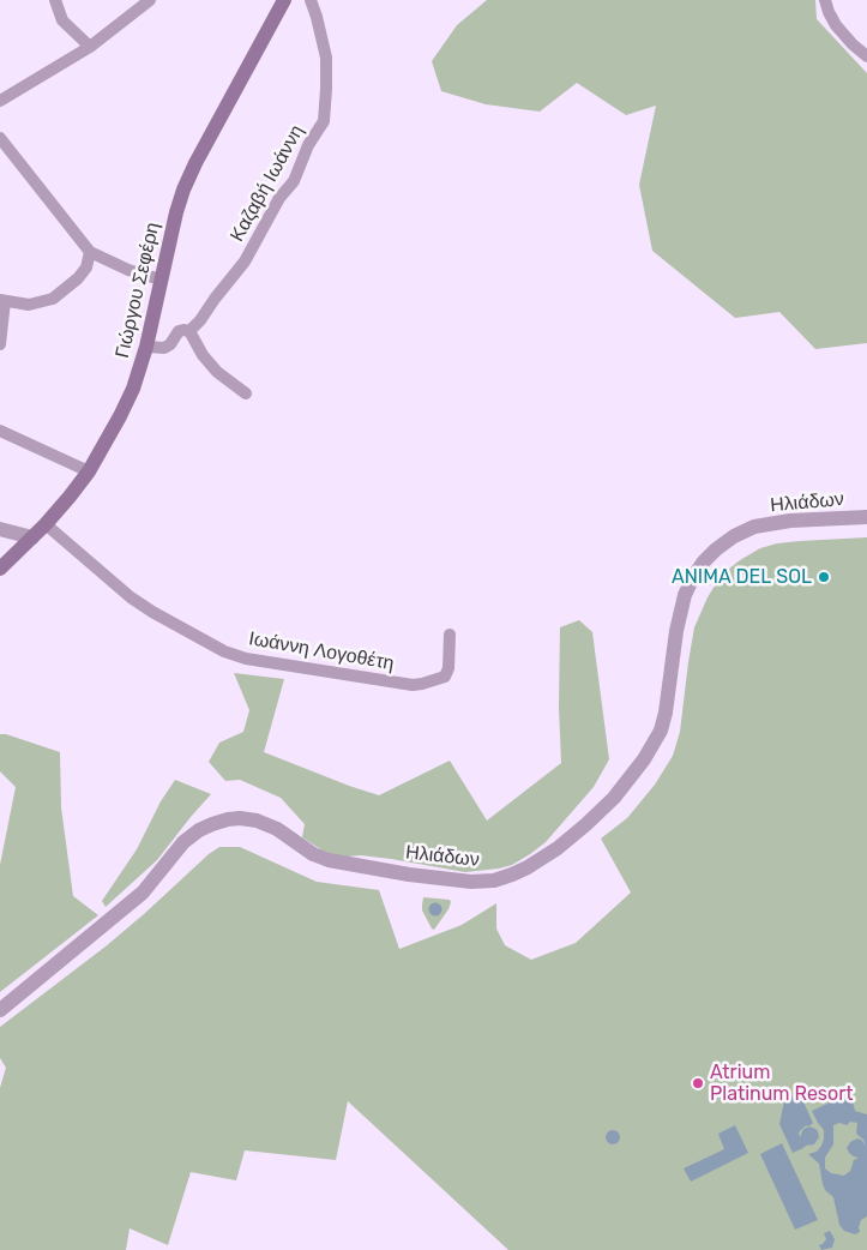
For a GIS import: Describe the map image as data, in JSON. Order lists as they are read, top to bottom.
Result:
{
  "streets": {
    "main road": ["Γιώργου Σεφέρη"],
    "street": ["Καζαβή Ιωάννη", "Ηλιάδων", "Ιωάννη Λογοθέτη"]
  },
  "crossings": [
    ["Καζαβή Ιωάννη", "Γιώργου Σεφέρη"],
    ["Γιώργου Σεφέρη", "Ιωάννη Λογοθέτη"]
  ],
  "places": ["ANIMA DEL SOL", "Atrium Platinum Resort"]
}
